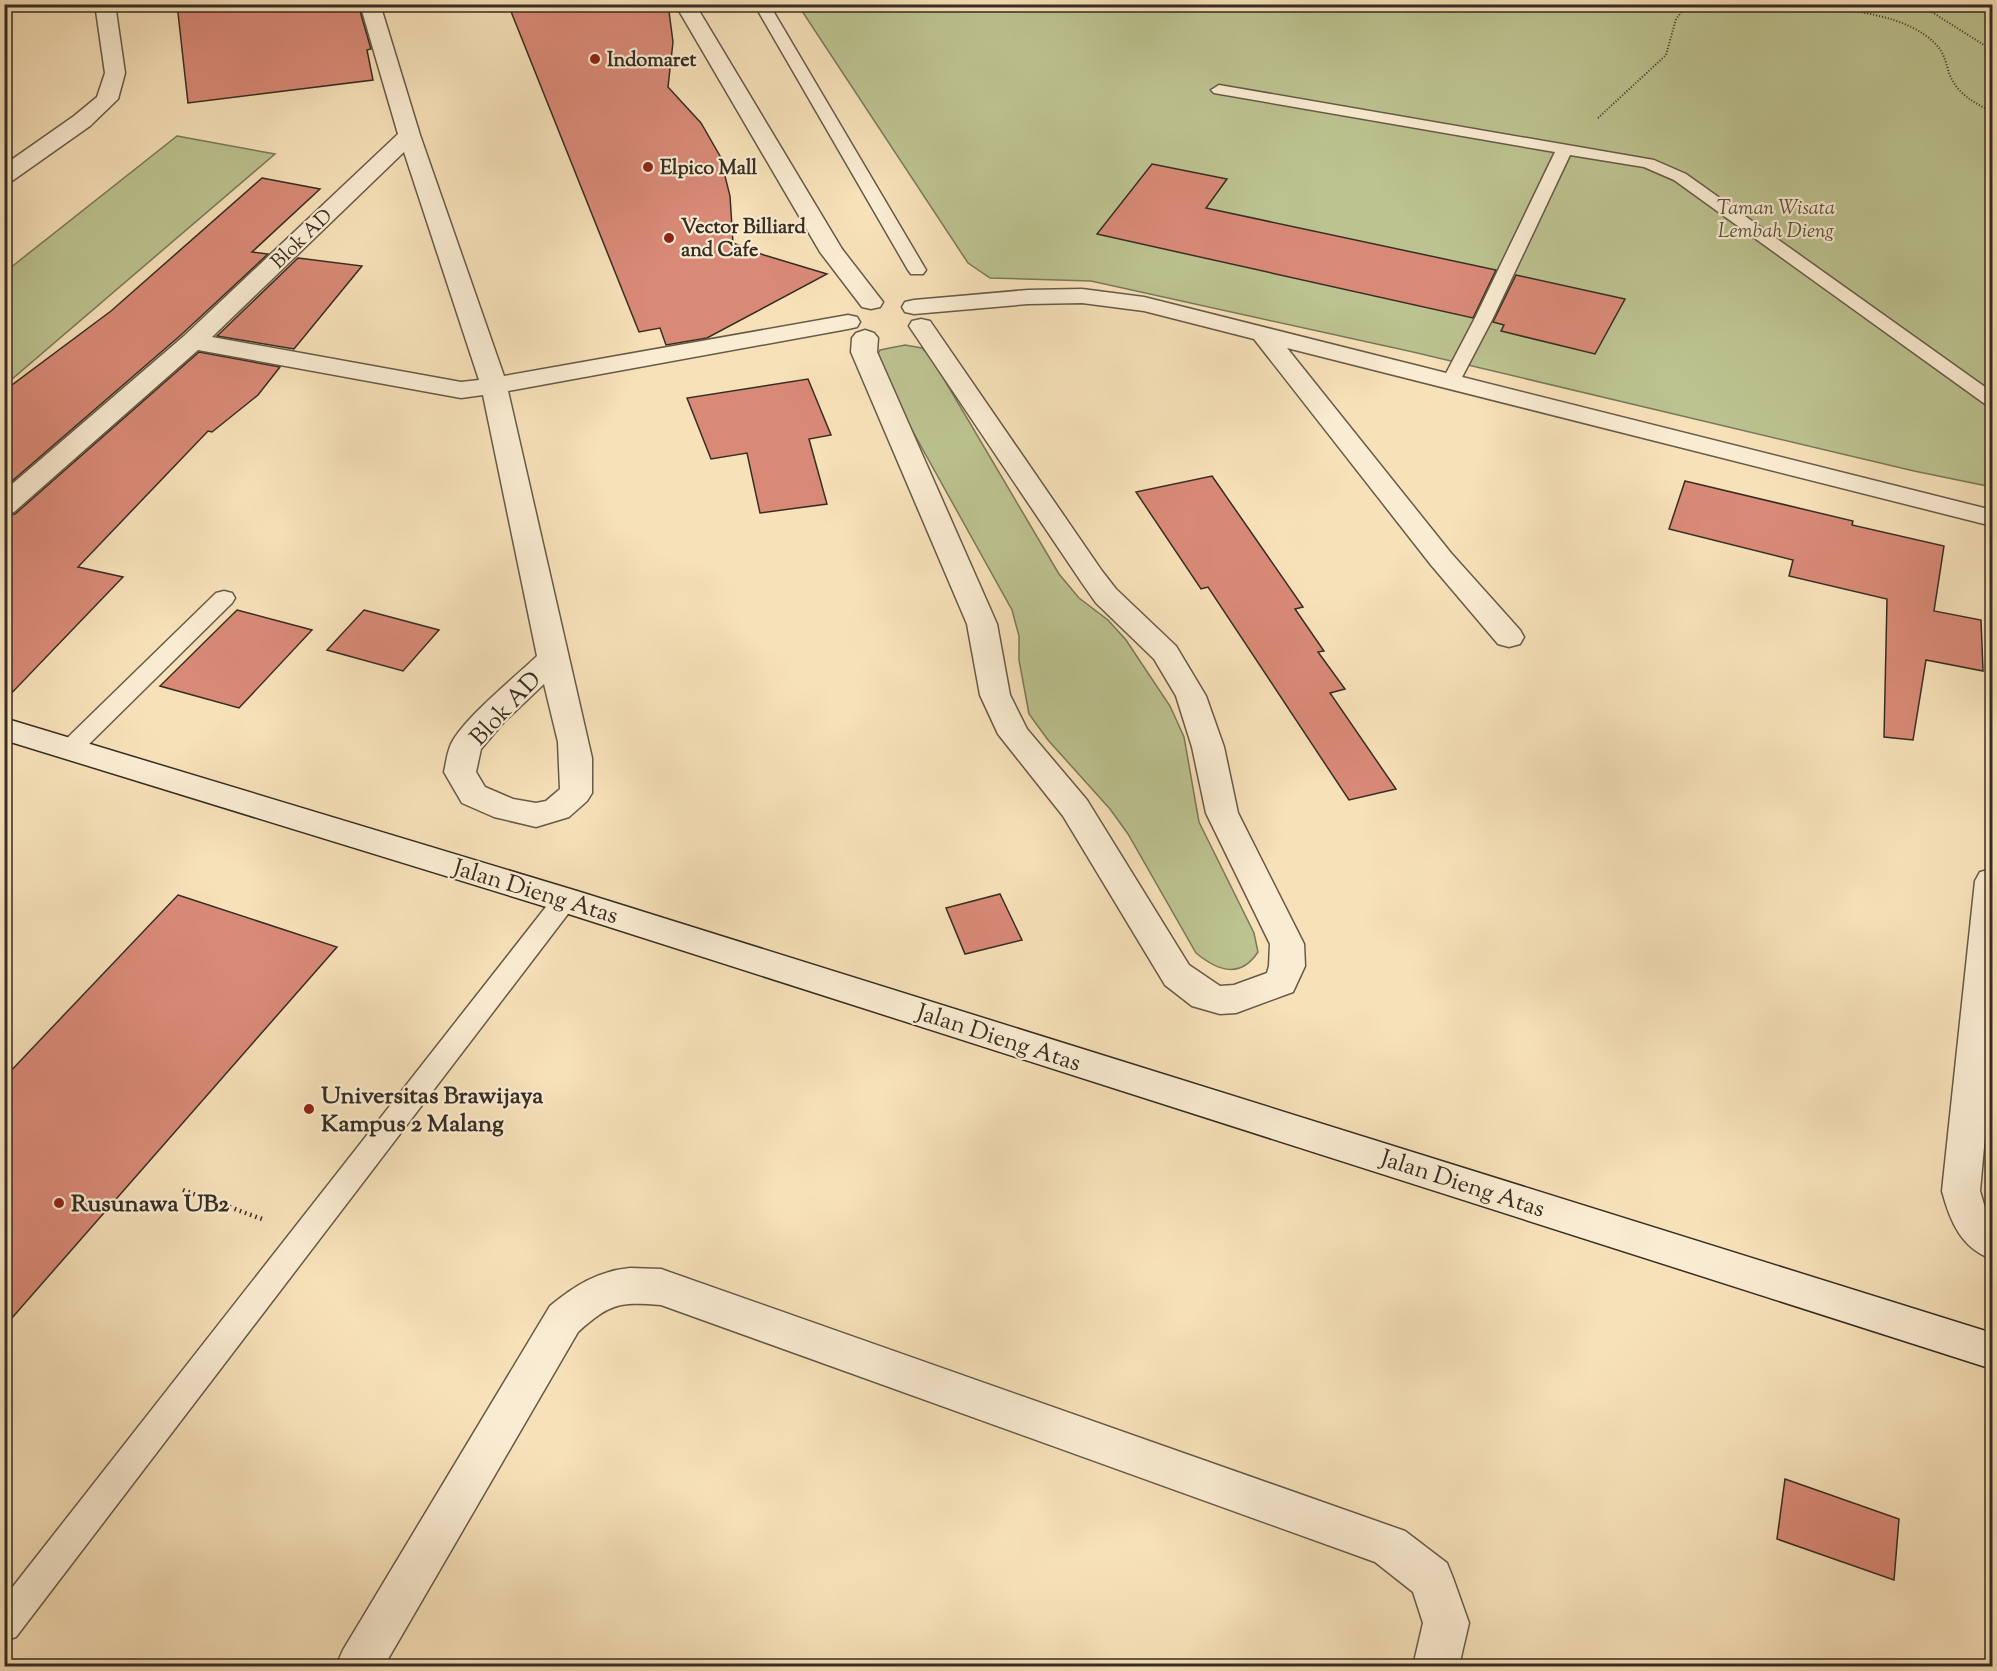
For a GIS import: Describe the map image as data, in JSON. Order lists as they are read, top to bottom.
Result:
{
  "streets": {
    "street": ["Blok AD", "Jalan Dieng Atas"]
  },
  "parks": ["Taman Wisata Lembah Dieng"],
  "places": [
    "Indomaret",
    "Elpico Mall",
    "Vector Billiard and Cafe",
    "Universitas Brawijaya Kampus 2 Malang",
    "Rusunawa UB2"
  ]
}
